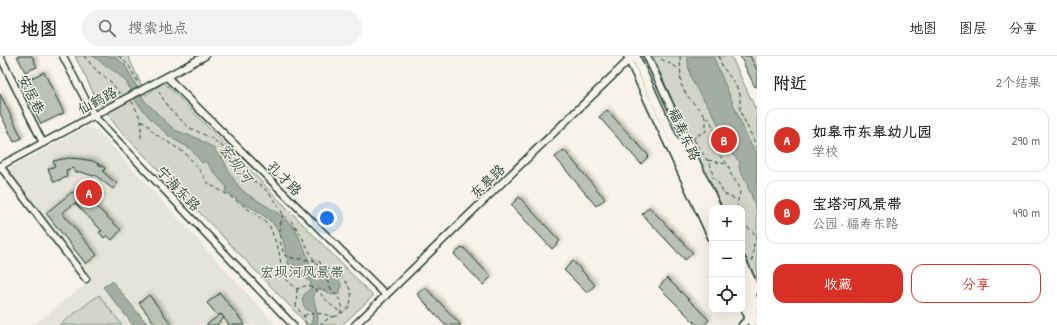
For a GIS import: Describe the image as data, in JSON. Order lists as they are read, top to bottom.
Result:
{
  "streets": {
    "main road": ["福寿东路"],
    "street": [
      "安居巷",
      "仙鹤路",
      "孔才路",
      "东皋路",
      "宁海东路"
    ]
  },
  "crossings": [
    ["安居巷", "仙鹤路"],
    ["仙鹤路", "孔才路"],
    ["仙鹤路", "宁海东路"],
    ["福寿东路", "东皋路"],
    ["孔才路", "东皋路"]
  ],
  "water": ["宏坝河"],
  "parks": ["宏坝河风景带"],
  "page": {
    "header": "地图",
    "search": "搜索地点",
    "nav": ["地图", "图层", "分享"],
    "heading": ["附近", "2个结果"],
    "list": [
      {
        "mark": "A",
        "name": "如皋市东皋幼儿园",
        "note": "学校",
        "value": "290 m"
      },
      {
        "mark": "B",
        "name": "宝塔河风景带",
        "note": "公园 · 福寿东路",
        "value": "490 m"
      }
    ],
    "pins": ["B", "A"],
    "map_buttons": ["+", "−"],
    "buttons": ["收藏", "分享"]
  }
}
